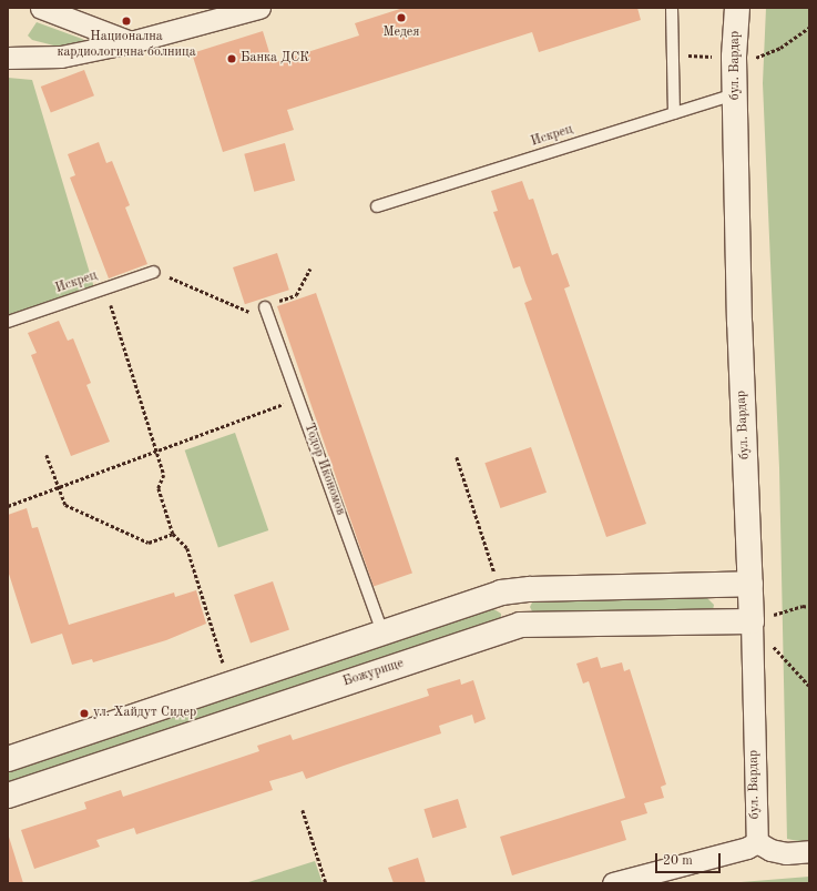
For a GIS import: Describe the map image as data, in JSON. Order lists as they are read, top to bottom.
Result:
{
  "streets": {
    "street": ["бул. Вардар", "Божурище"],
    "lane": ["Искрец", "Тодор Икономов"]
  },
  "crossings": [
    ["бул. Вардар", "Искрец"],
    ["бул. Вардар", "Божурище"]
  ],
  "places": [
    "Медея",
    "Национална кардиологична болница",
    "Банка ДСК",
    "ул. Хайдут Сидер"
  ],
  "scale_bar": "20 m"
}
